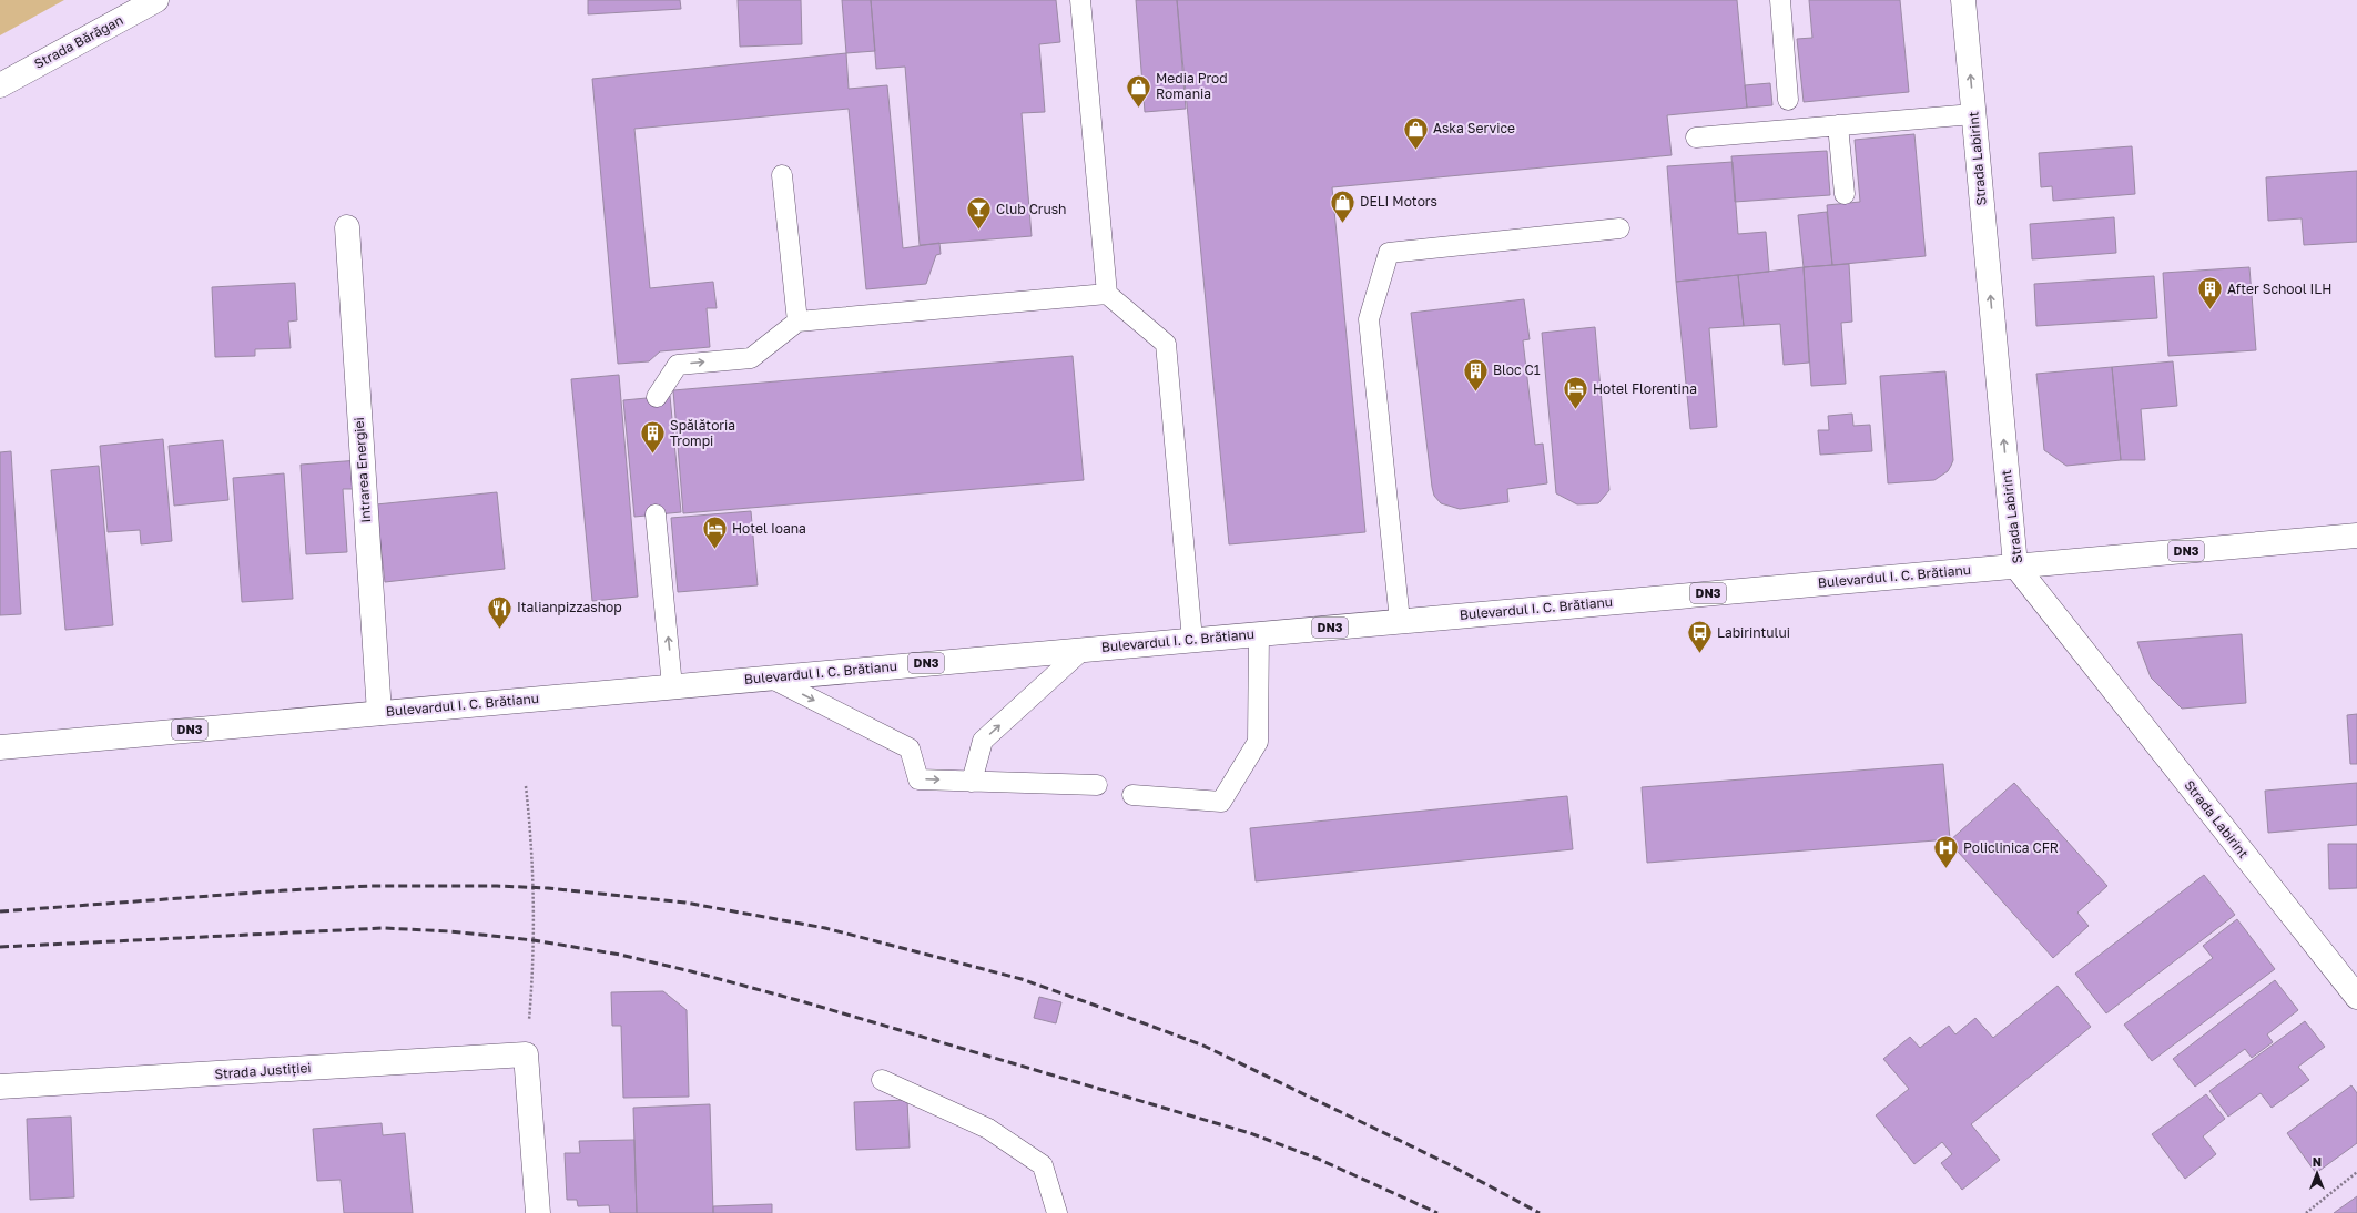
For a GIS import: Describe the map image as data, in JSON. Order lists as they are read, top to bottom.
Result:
{
  "streets": {
    "street": [
      "Strada Bărăgan",
      "Strada Labirint",
      "Intrarea Energiei",
      "DN3",
      "Bulevardul I. C. Brătianu",
      "Strada Justiției"
    ]
  },
  "crossings": [
    ["Strada Labirint", "Bulevardul I. C. Brătianu"],
    ["Intrarea Energiei", "Bulevardul I. C. Brătianu"]
  ],
  "one_way": ["Strada Labirint"],
  "places": {
    "shop": ["Media Prod Romania", "Aska Service", "DELI Motors"],
    "bar": ["Club Crush"],
    "building": ["After School ILH", "Bloc C1", "Spălătoria Trompi"],
    "hotel": ["Hotel Florentina", "Hotel Ioana"],
    "restaurant": ["Italianpizzashop"],
    "bus stop": ["Labirintului"],
    "hospital": ["Policlinica CFR"]
  },
  "north": "top"
}
